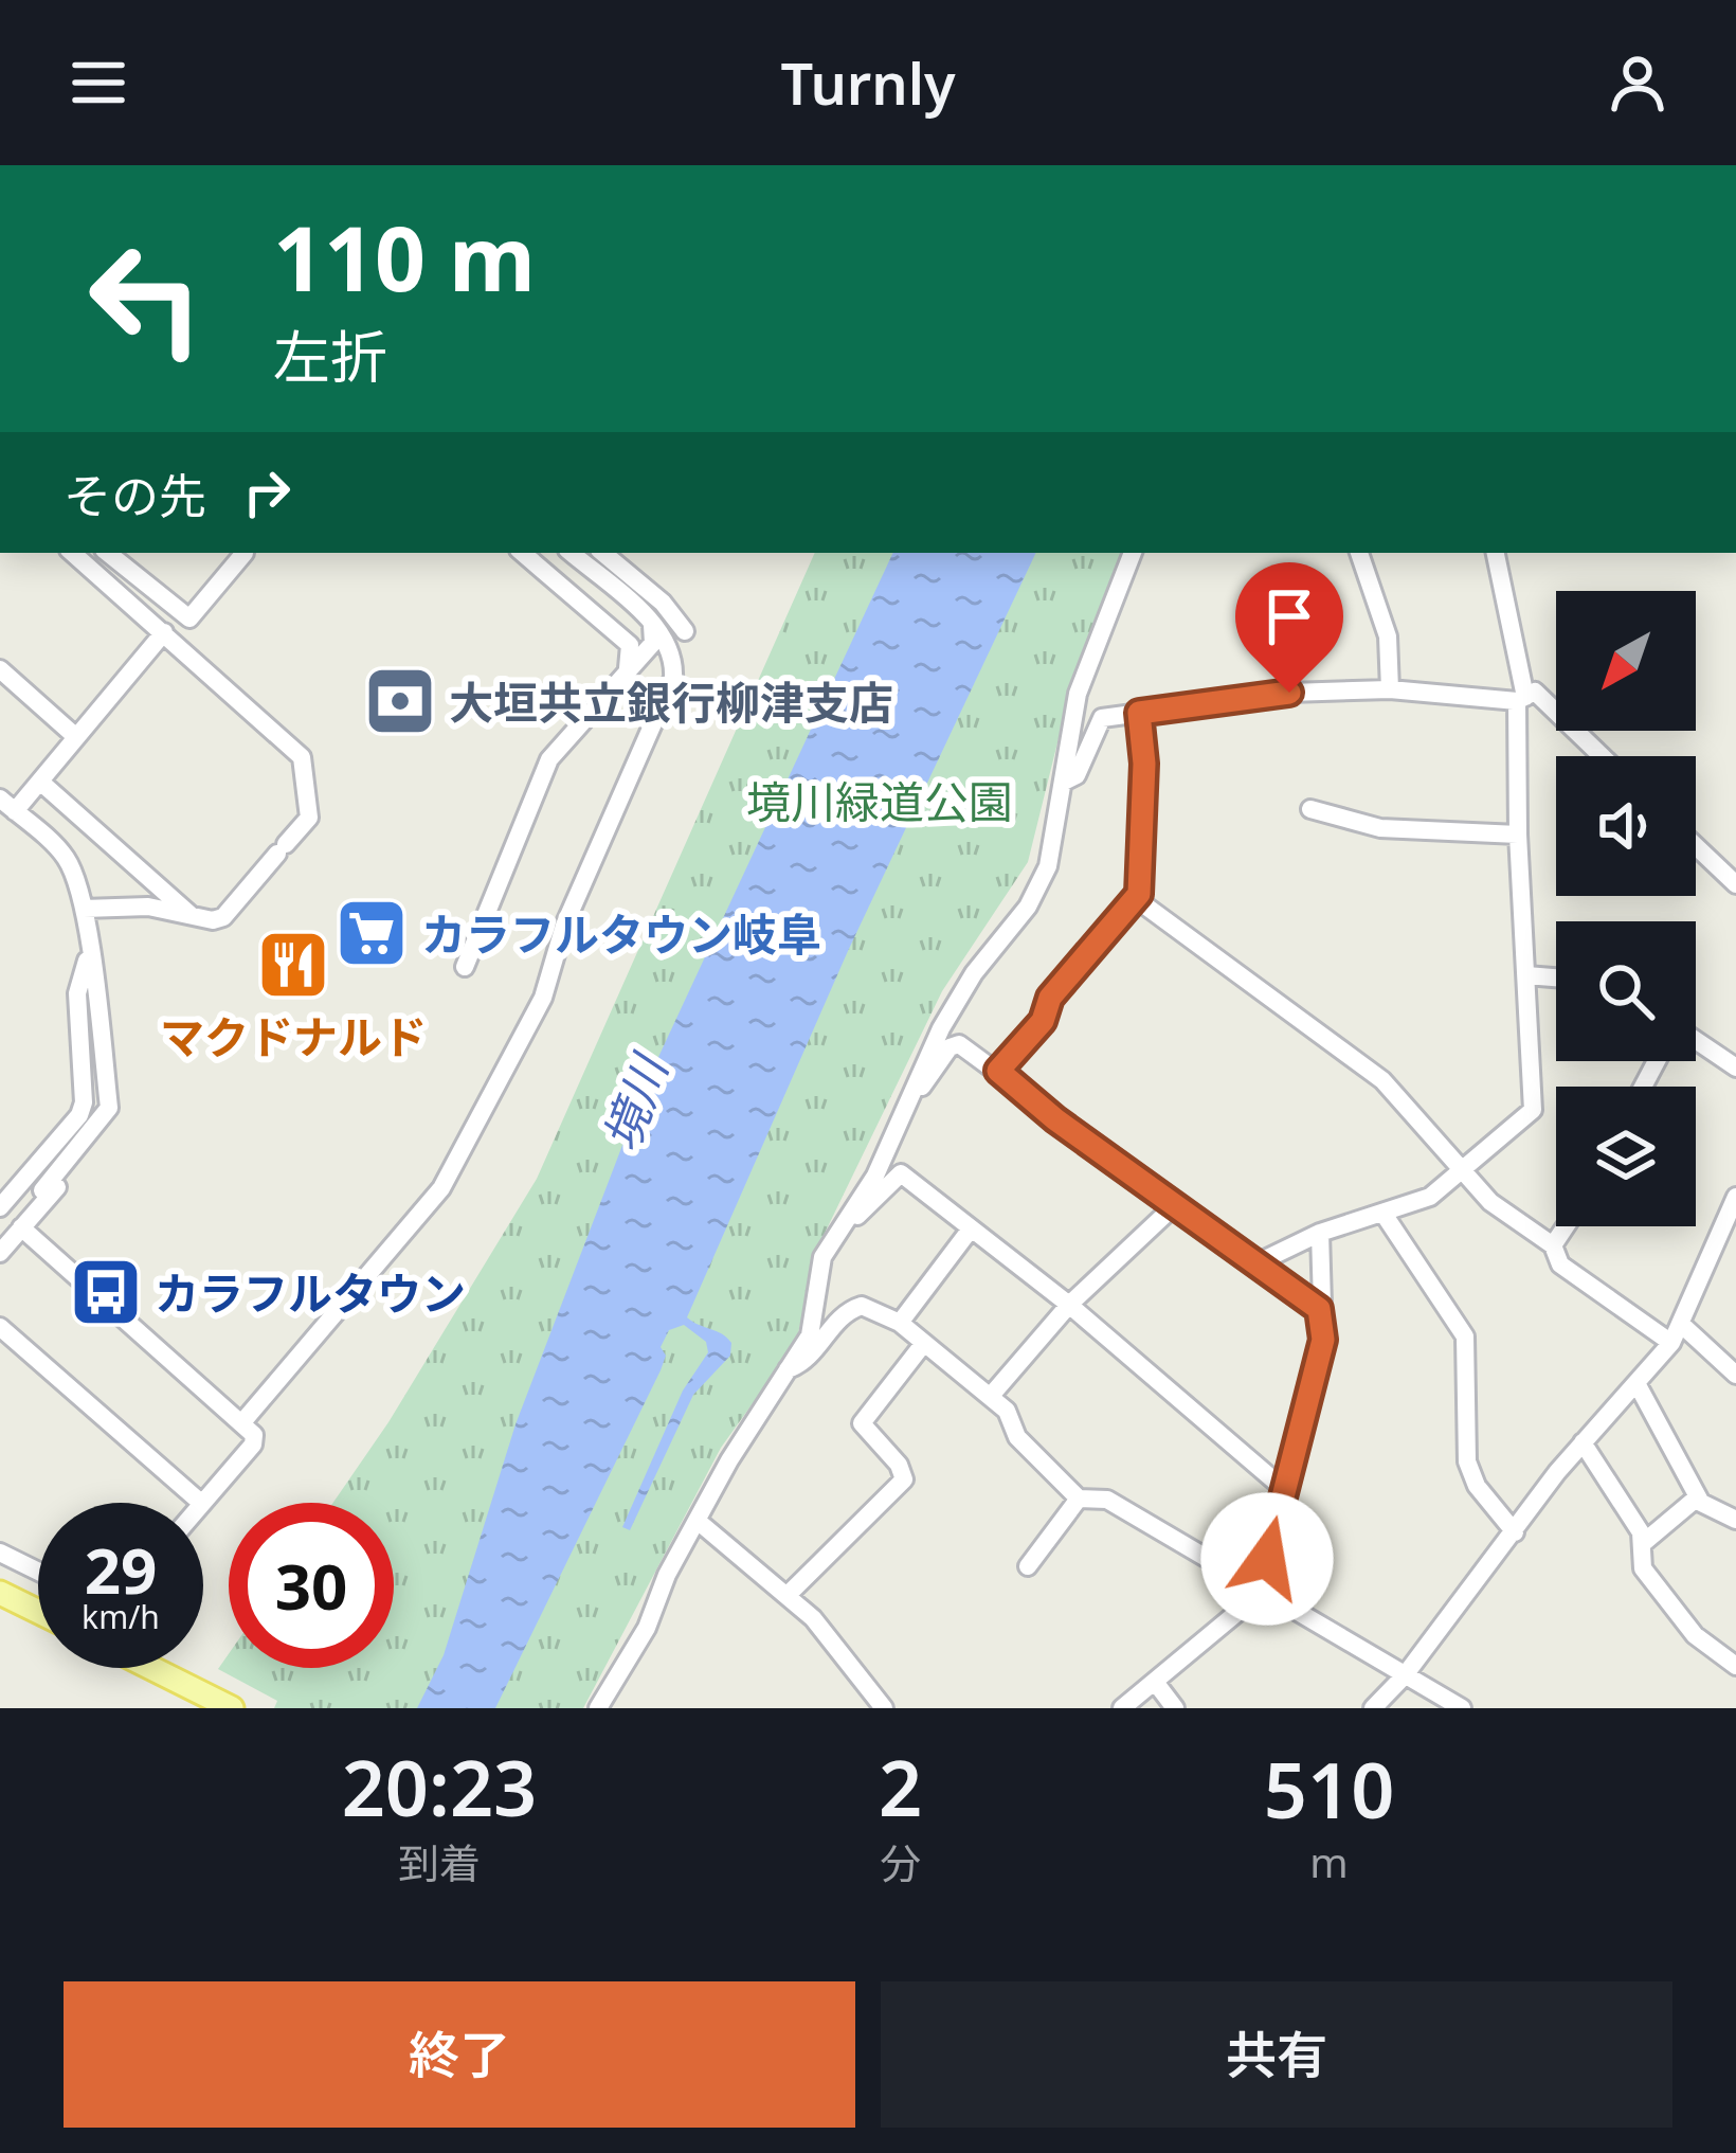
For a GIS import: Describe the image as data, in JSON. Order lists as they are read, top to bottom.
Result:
{
  "water": ["境川"],
  "parks": ["境川緑道公園"],
  "places": {
    "bank": ["大垣共立銀行柳津支店"],
    "supermarket": ["カラフルタウン岐阜"],
    "restaurant": ["マクドナルド"],
    "bus stop": ["カラフルタウン"]
  },
  "north": "bottom left",
  "page": {
    "header": "Turnly",
    "turn": ["110 m", "左折"],
    "then": "その先",
    "speed": "29 km/h",
    "limit": "30",
    "eta": [
      "20:23",
      "到着",
      "2",
      "分",
      "510",
      "m"
    ],
    "buttons": ["終了", "共有"]
  }
}
